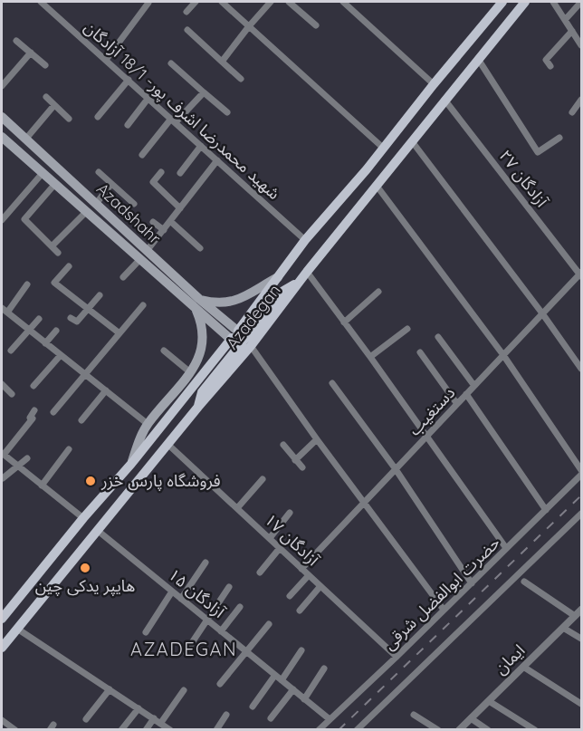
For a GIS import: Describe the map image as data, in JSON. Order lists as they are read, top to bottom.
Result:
{
  "streets": {
    "main road": ["Azadshahr", "Azadegan"],
    "street": [
      "شهید محمدرضا اشرف پور- 18/1 آزادگان",
      "۲۷ آزادگان",
      "دستغیب",
      "۱۷ آزادگان",
      "۱۵ آزادگان",
      "حضرت ابوالفضل شرقی",
      "ایمان"
    ]
  },
  "crossings": [
    ["شهید محمدرضا اشرف پور- 18/1 آزادگان", "Azadegan"],
    ["۲۷ آزادگان", "Azadegan"],
    ["۲۷ آزادگان", "دستغیب"],
    ["Azadshahr", "Azadegan"],
    ["Azadegan", "۱۷ آزادگان"],
    ["Azadegan", "۱۵ آزادگان"],
    ["دستغیب", "۱۷ آزادگان"],
    ["۱۷ آزادگان", "حضرت ابوالفضل شرقی"],
    ["۱۵ آزادگان", "حضرت ابوالفضل شرقی"]
  ],
  "districts": ["AZADEGAN"],
  "places": ["فروشگاه پارس خزر", "هایپر یدکی چین"]
}
